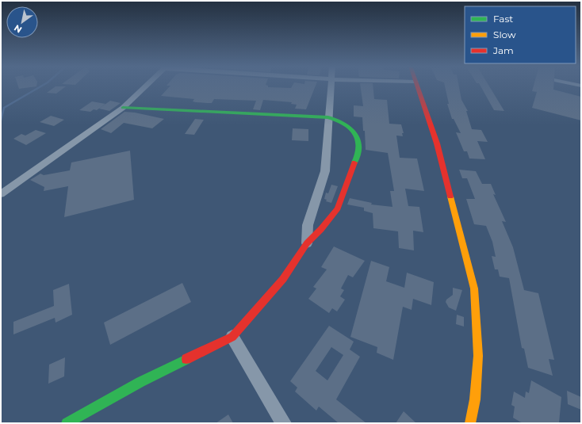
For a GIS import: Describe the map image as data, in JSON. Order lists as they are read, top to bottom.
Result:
{
  "legend": ["Fast", "Slow", "Jam"],
  "north": "bottom left"
}
